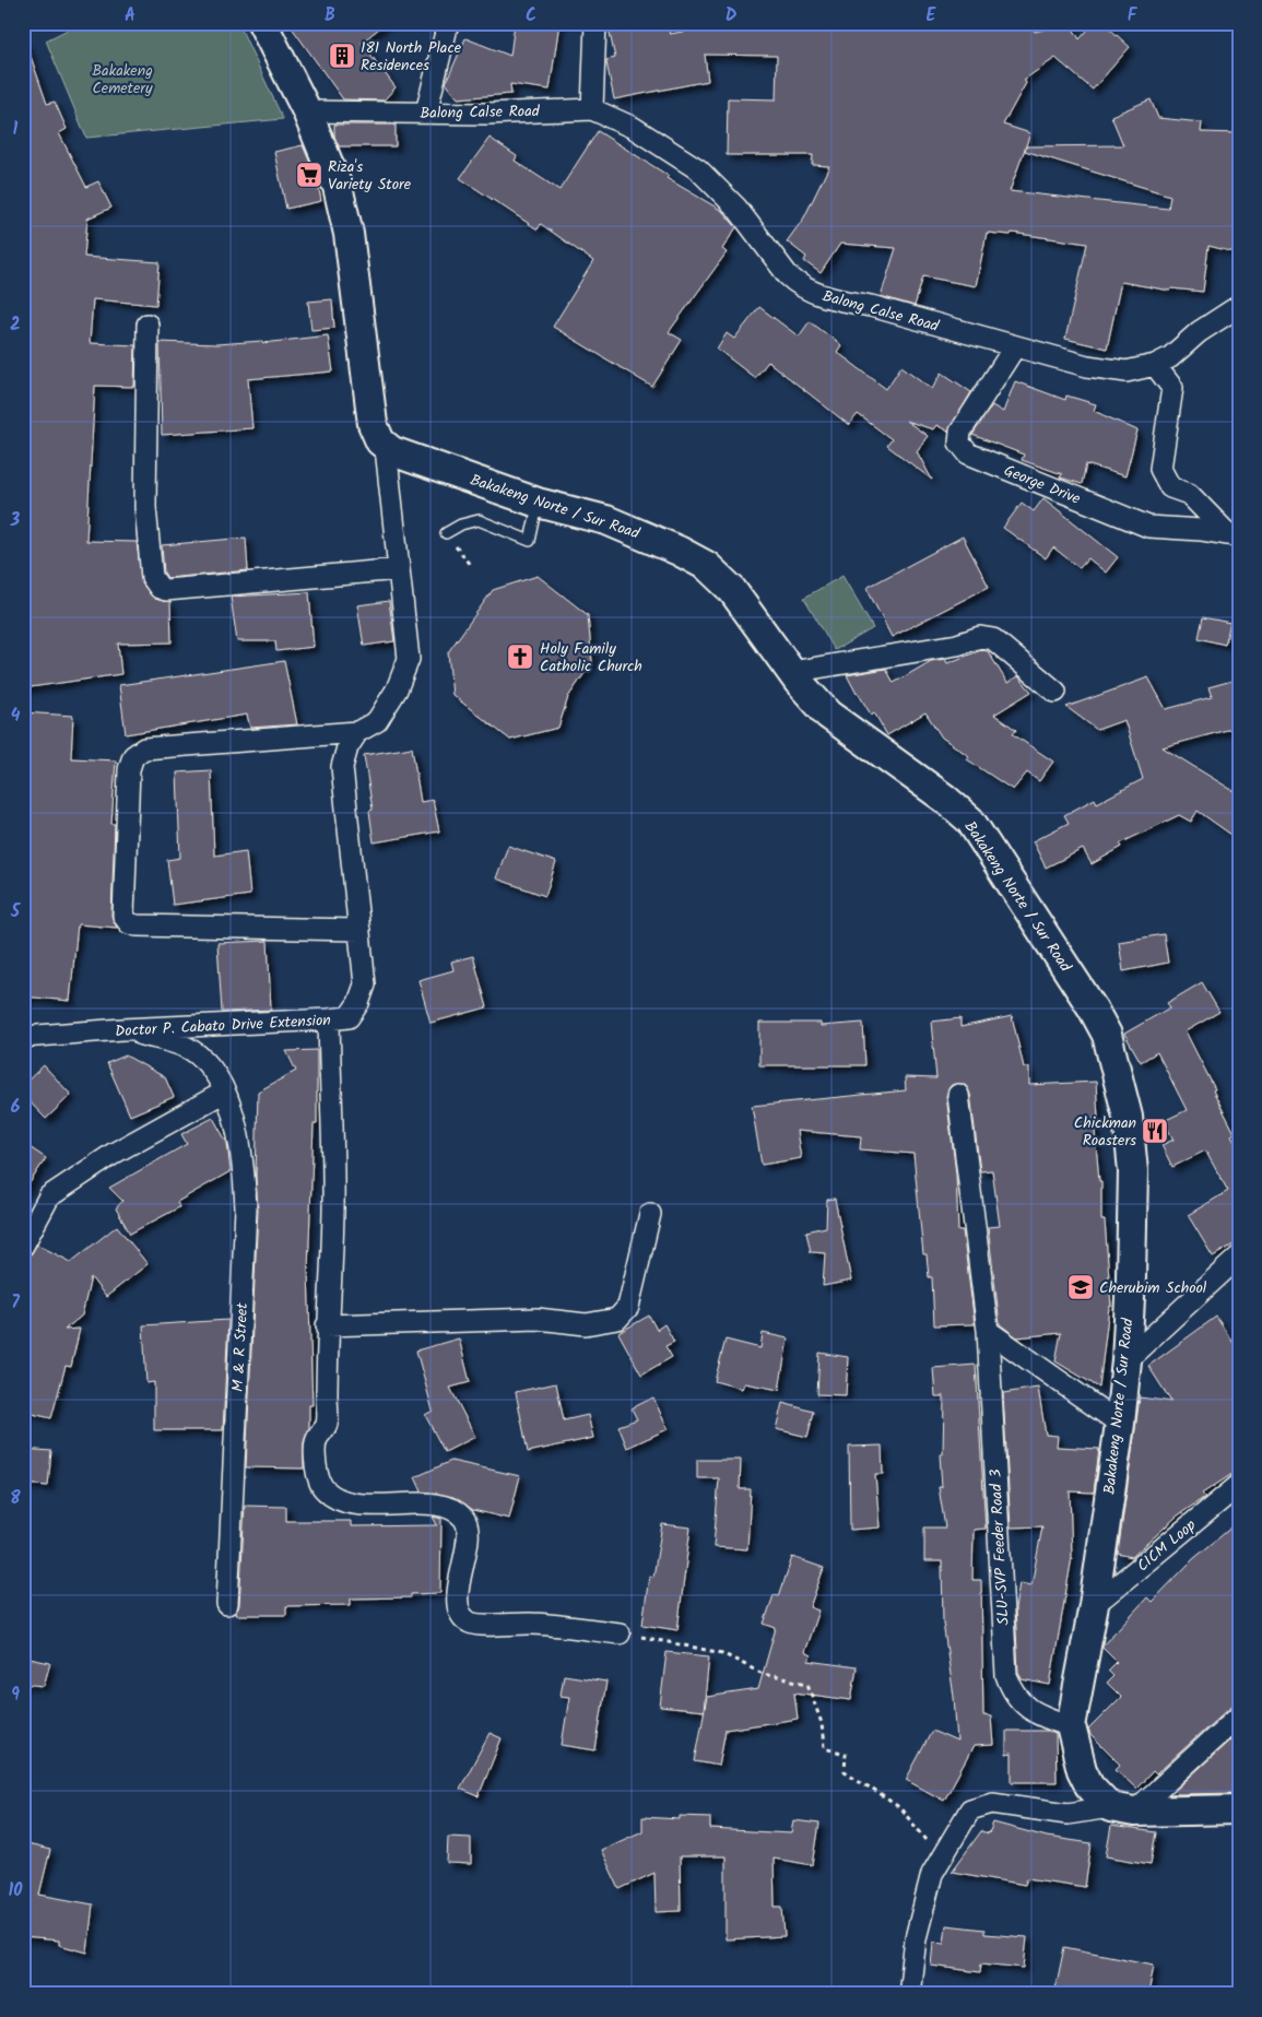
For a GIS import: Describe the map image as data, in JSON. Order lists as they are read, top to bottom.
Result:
{
  "streets": {
    "main road": ["Bakakeng Norte / Sur Road"],
    "street": [
      "Balong Calse Road",
      "George Drive",
      "Doctor P. Cabato Drive Extension",
      "M & R Street",
      "CICM Loop",
      "SLU-SVP Feeder Road 3"
    ]
  },
  "crossings": [
    ["Balong Calse Road", "George Drive"],
    ["Bakakeng Norte / Sur Road", "Doctor P. Cabato Drive Extension"],
    ["Bakakeng Norte / Sur Road", "CICM Loop"],
    ["Bakakeng Norte / Sur Road", "SLU-SVP Feeder Road 3"],
    ["Doctor P. Cabato Drive Extension", "M & R Street"]
  ],
  "parks": ["Bakakeng Cemetery"],
  "places": {
    "building": ["181 North Place Residences"],
    "supermarket": ["Riza's Variety Store"],
    "church": ["Holy Family Catholic Church"],
    "restaurant": ["Chickman Roasters"],
    "school or university": ["Cherubim School"]
  },
  "grid": {
    "columns": [
      "A",
      "B",
      "C",
      "D",
      "E",
      "F"
    ],
    "rows": [
      "1",
      "2",
      "3",
      "4",
      "5",
      "6",
      "7",
      "8",
      "9",
      "10"
    ]
  }
}
